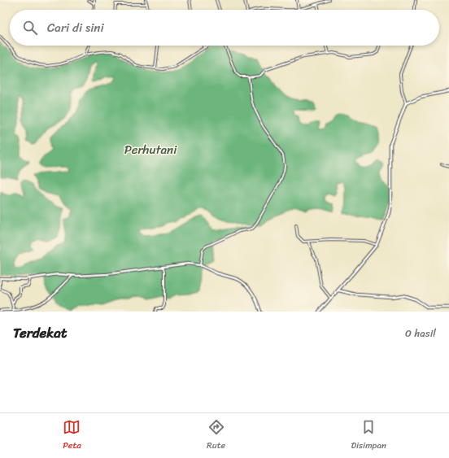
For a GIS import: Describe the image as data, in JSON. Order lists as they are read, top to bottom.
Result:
{
  "parks": ["Perhutani"],
  "page": {
    "search": "Cari di sini",
    "heading": ["Terdekat", "0 hasil"],
    "nav": ["Peta", "Rute", "Disimpan"]
  }
}
